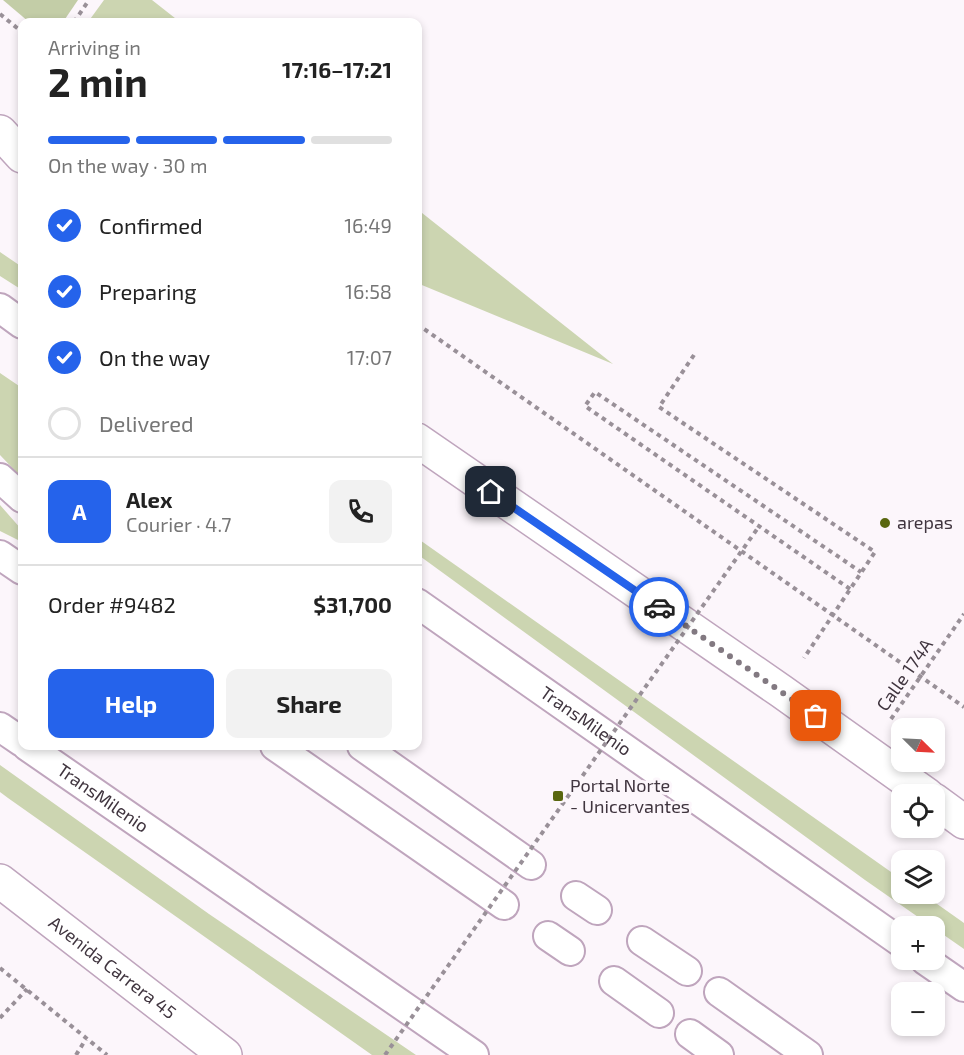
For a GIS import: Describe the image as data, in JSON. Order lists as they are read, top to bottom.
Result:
{
  "streets": {
    "highway": ["Avenida Carrera 45"],
    "lane": ["TransMilenio"],
    "path": ["Calle 174A"]
  },
  "places": {
    "other": ["arepas"],
    "transit": ["Portal Norte - Unicervantes"]
  },
  "north": "bottom right",
  "page": {
    "heading": ["2 min", "Arriving in", "17:16–17:21"],
    "panel": [
      "Alex",
      "Courier · 4.7",
      "Order #9482",
      "$31,700"
    ],
    "bar": "On the way · 30 m",
    "list": [
      ["Confirmed", "16:49"],
      ["Preparing", "16:58"],
      ["On the way", "17:07"],
      "Delivered"
    ],
    "round": "A",
    "buttons": ["Help", "Share"],
    "map_buttons": ["+", "−"]
  }
}
